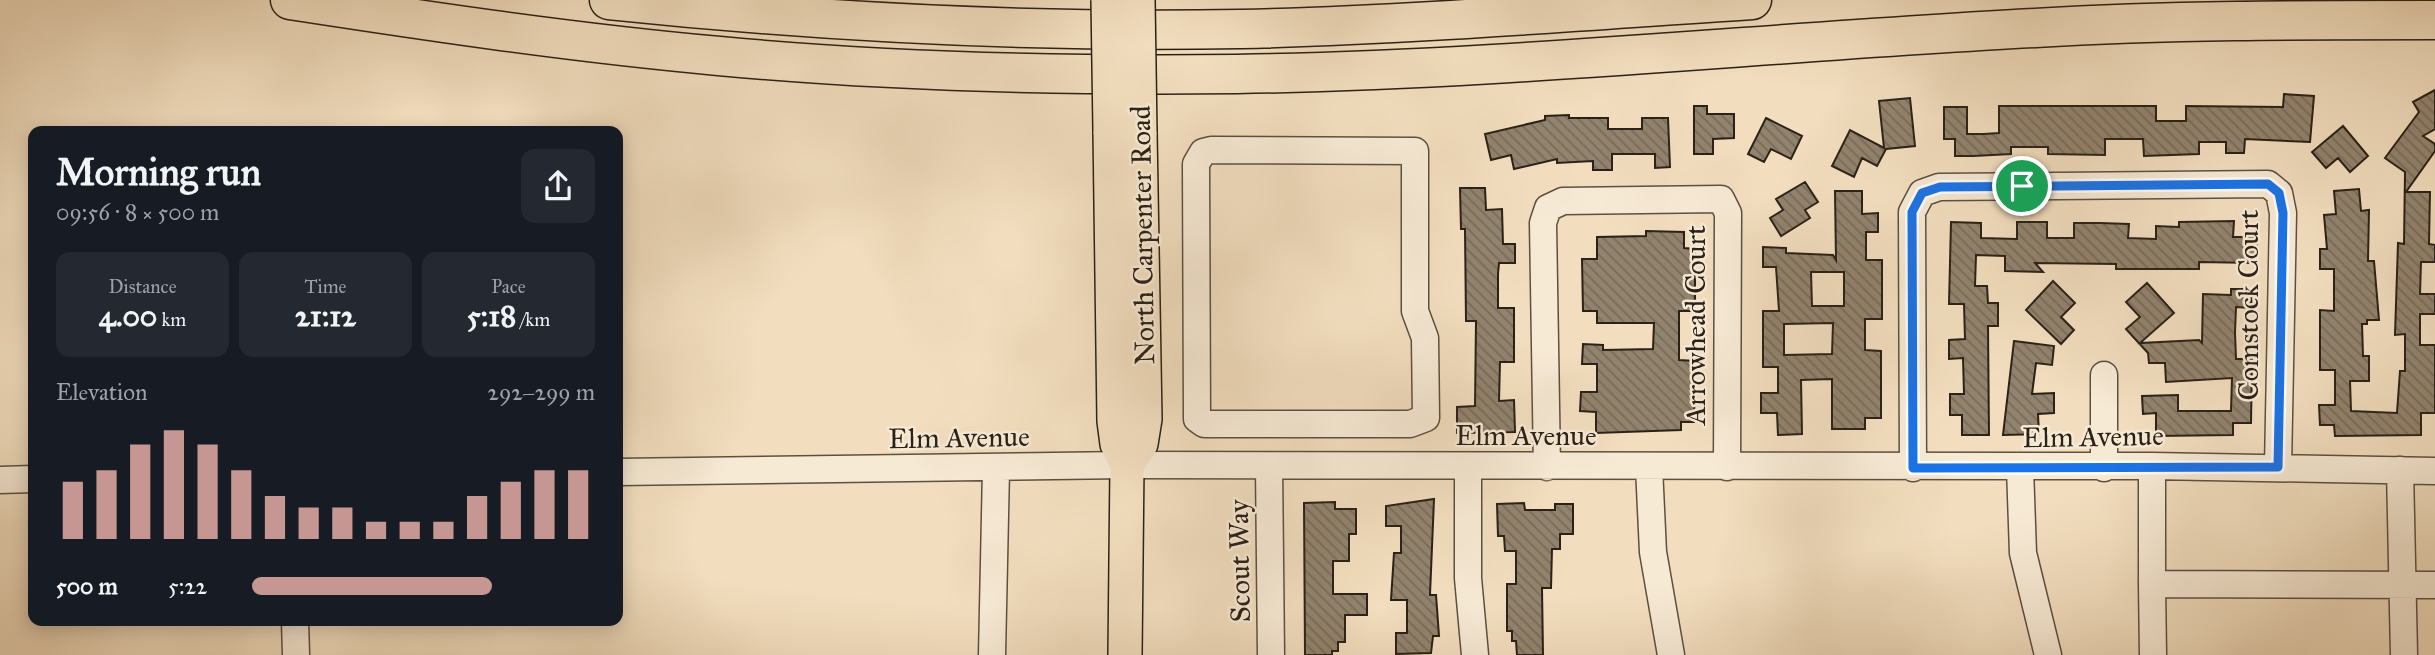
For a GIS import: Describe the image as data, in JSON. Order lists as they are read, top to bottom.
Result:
{
  "streets": {
    "main road": ["North Carpenter Road"],
    "street": [
      "Comstock Court",
      "Arrowhead Court",
      "Elm Avenue",
      "Scout Way"
    ]
  },
  "crossings": [
    ["North Carpenter Road", "Elm Avenue"],
    ["Comstock Court", "Elm Avenue"],
    ["Arrowhead Court", "Elm Avenue"],
    ["Elm Avenue", "Scout Way"]
  ],
  "page": {
    "heading": ["Morning run", "09:56 · 8 × 500 m"],
    "stats": [
      ["Distance", "4.00 km"],
      ["Time", "21:12"],
      ["Pace", "5:18 /km"]
    ],
    "chart": ["Elevation", "292–299 m"],
    "list": [
      {
        "name": "500 m",
        "note": "5:22"
      }
    ]
  }
}
